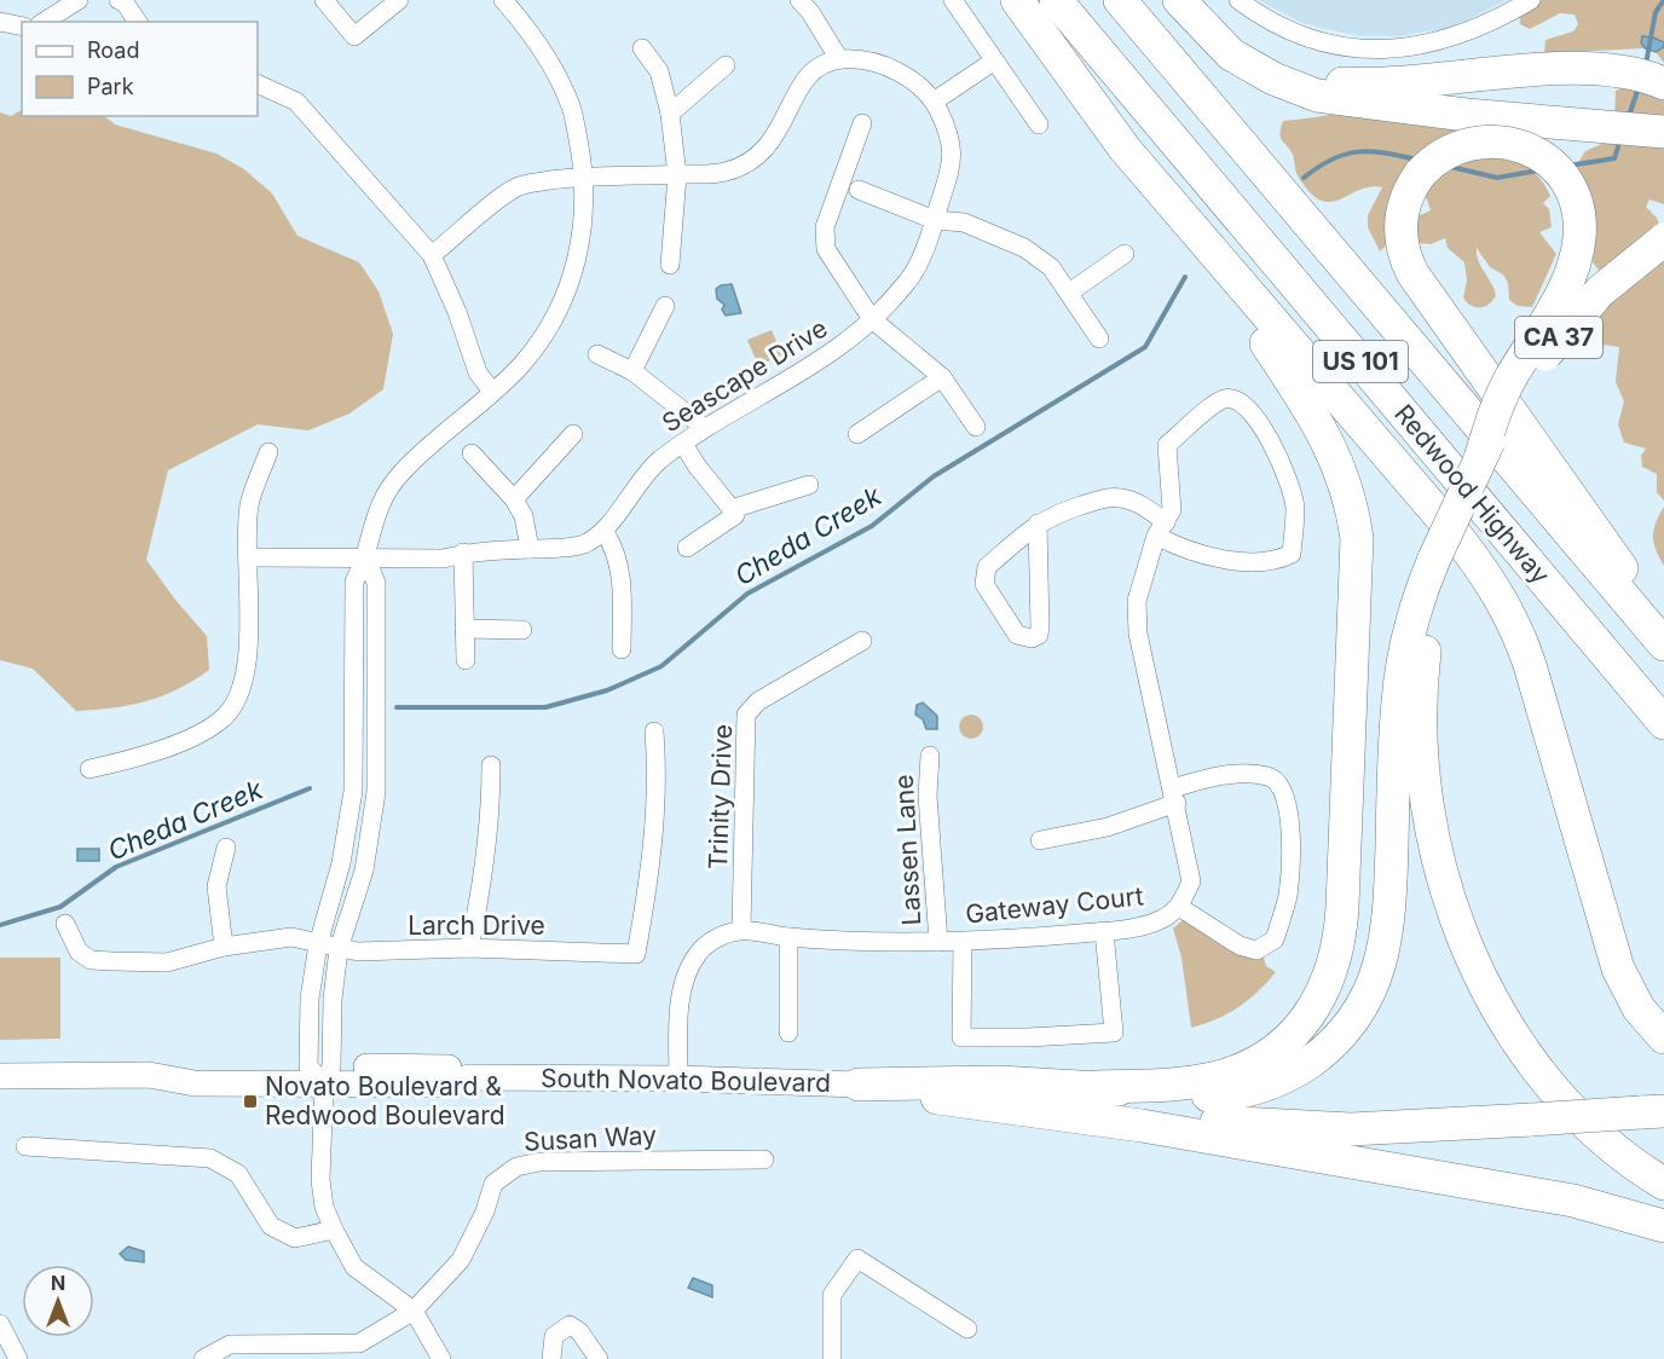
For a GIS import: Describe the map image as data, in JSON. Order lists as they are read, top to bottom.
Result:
{
  "streets": {
    "highway": ["CA 37", "US 101", "Redwood Highway"],
    "main road": ["South Novato Boulevard"],
    "street": [
      "Seascape Drive",
      "Trinity Drive",
      "Lassen Lane",
      "Gateway Court",
      "Larch Drive",
      "Susan Way"
    ]
  },
  "crossings": [
    ["Trinity Drive", "Gateway Court"],
    ["Lassen Lane", "Gateway Court"]
  ],
  "water": ["Cheda Creek"],
  "places": {
    "transit": ["Novato Boulevard & Redwood Boulevard"]
  },
  "legend": ["Road", "Park"],
  "north": "top"
}
